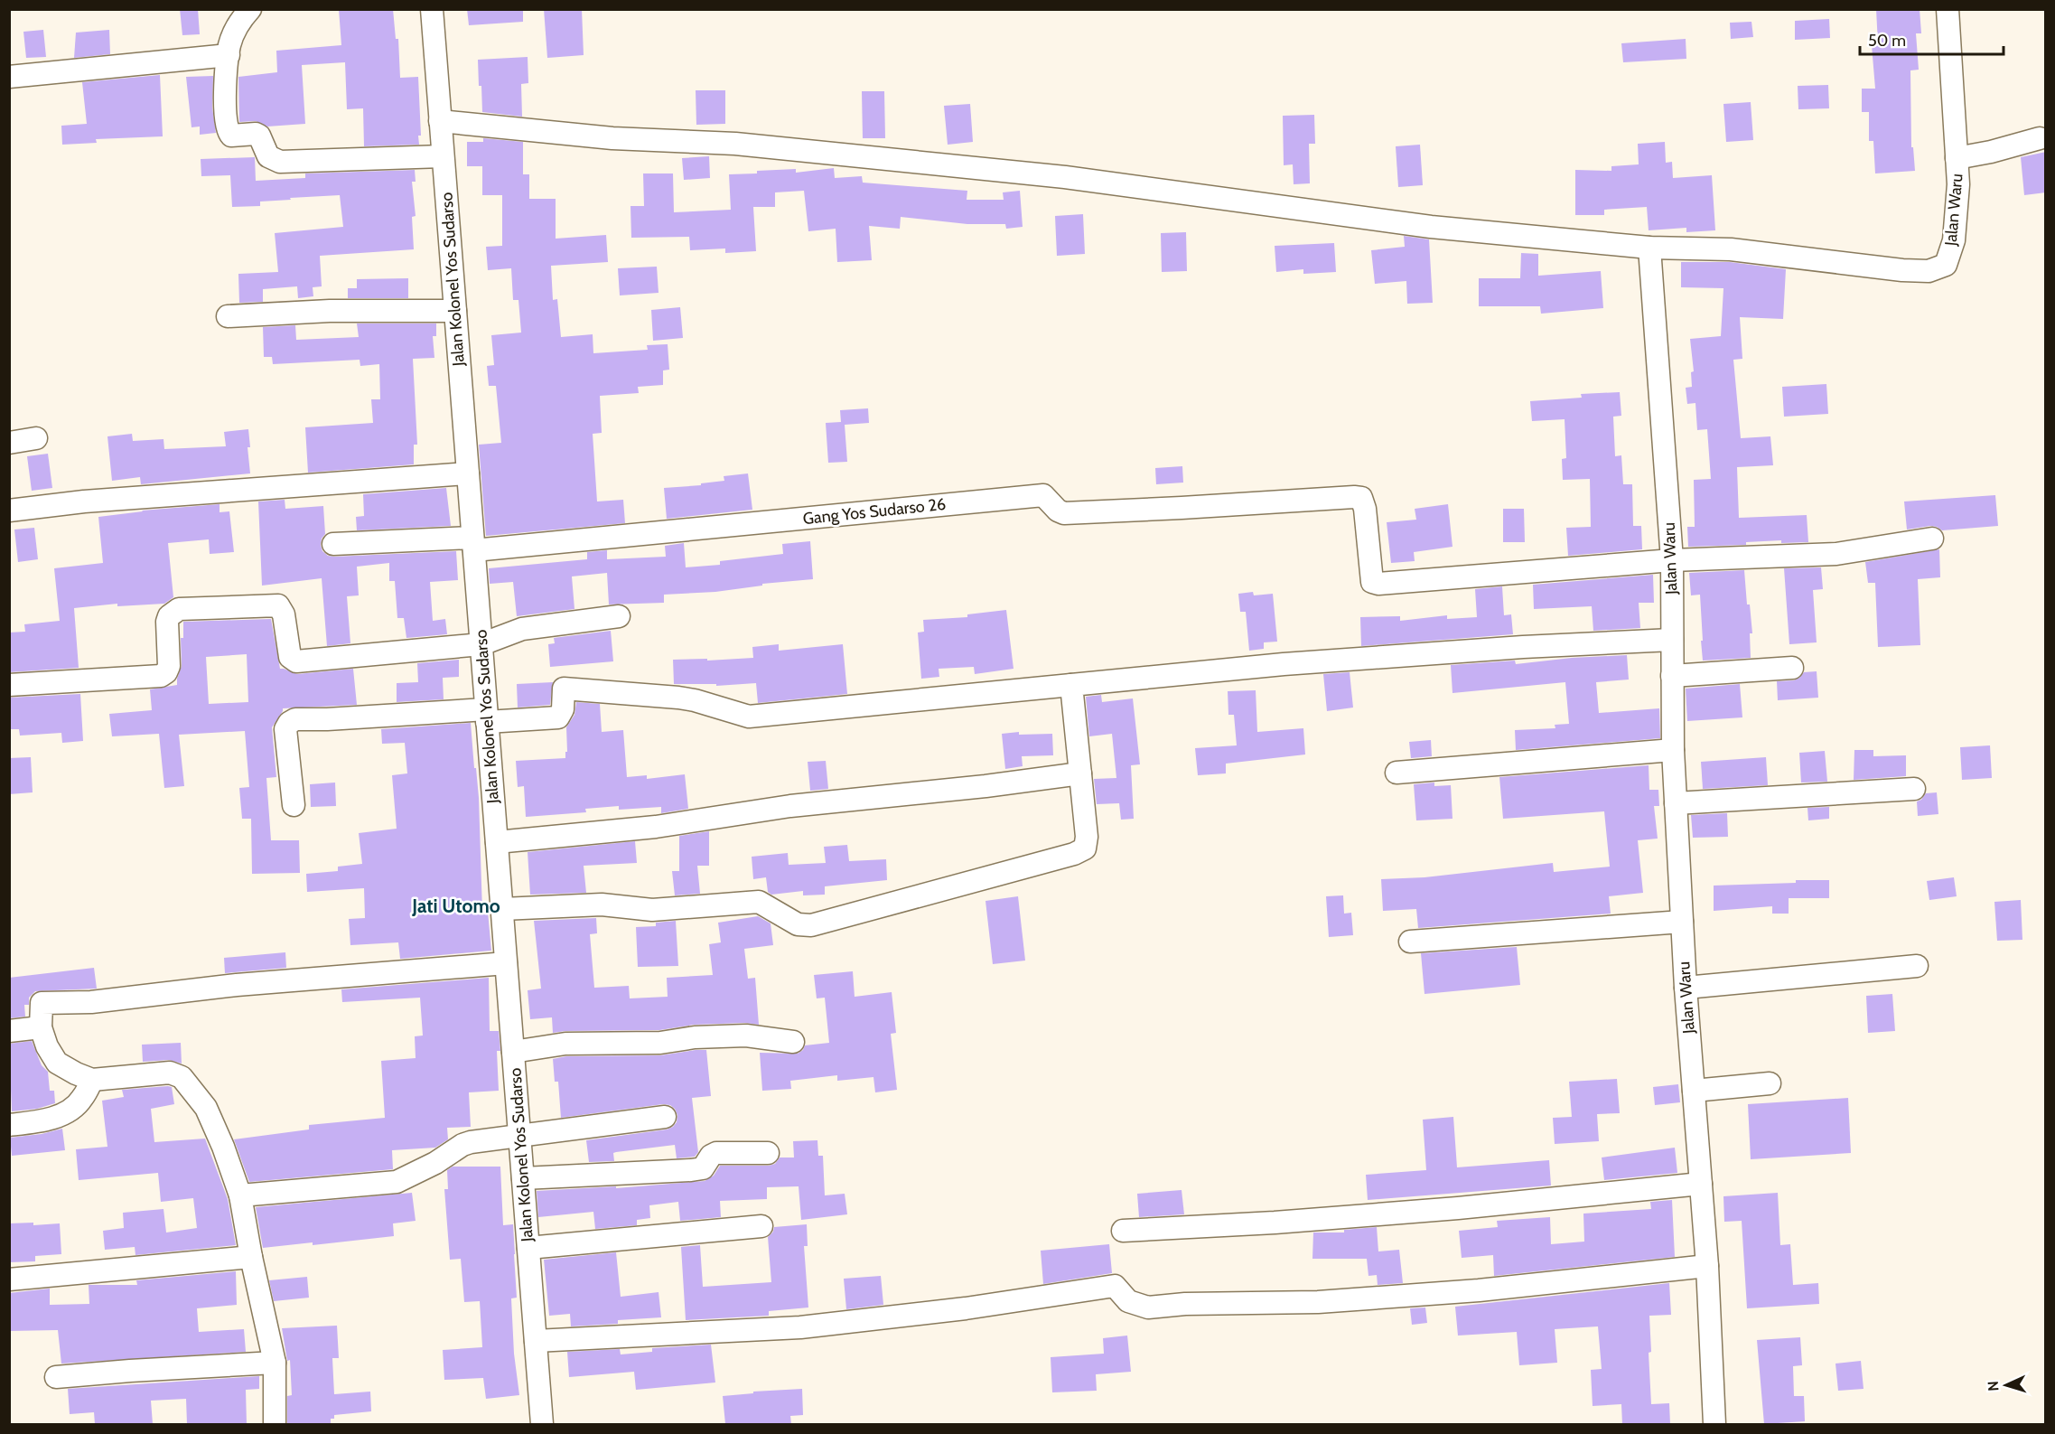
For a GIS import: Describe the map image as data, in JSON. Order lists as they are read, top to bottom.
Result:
{
  "streets": {
    "street": ["Jalan Waru", "Jalan Kolonel Yos Sudarso", "Gang Yos Sudarso 26"]
  },
  "crossings": [
    ["Jalan Waru", "Gang Yos Sudarso 26"],
    ["Jalan Kolonel Yos Sudarso", "Gang Yos Sudarso 26"]
  ],
  "districts": ["Jati Utomo"],
  "scale_bar": "50 m",
  "north": "left"
}
